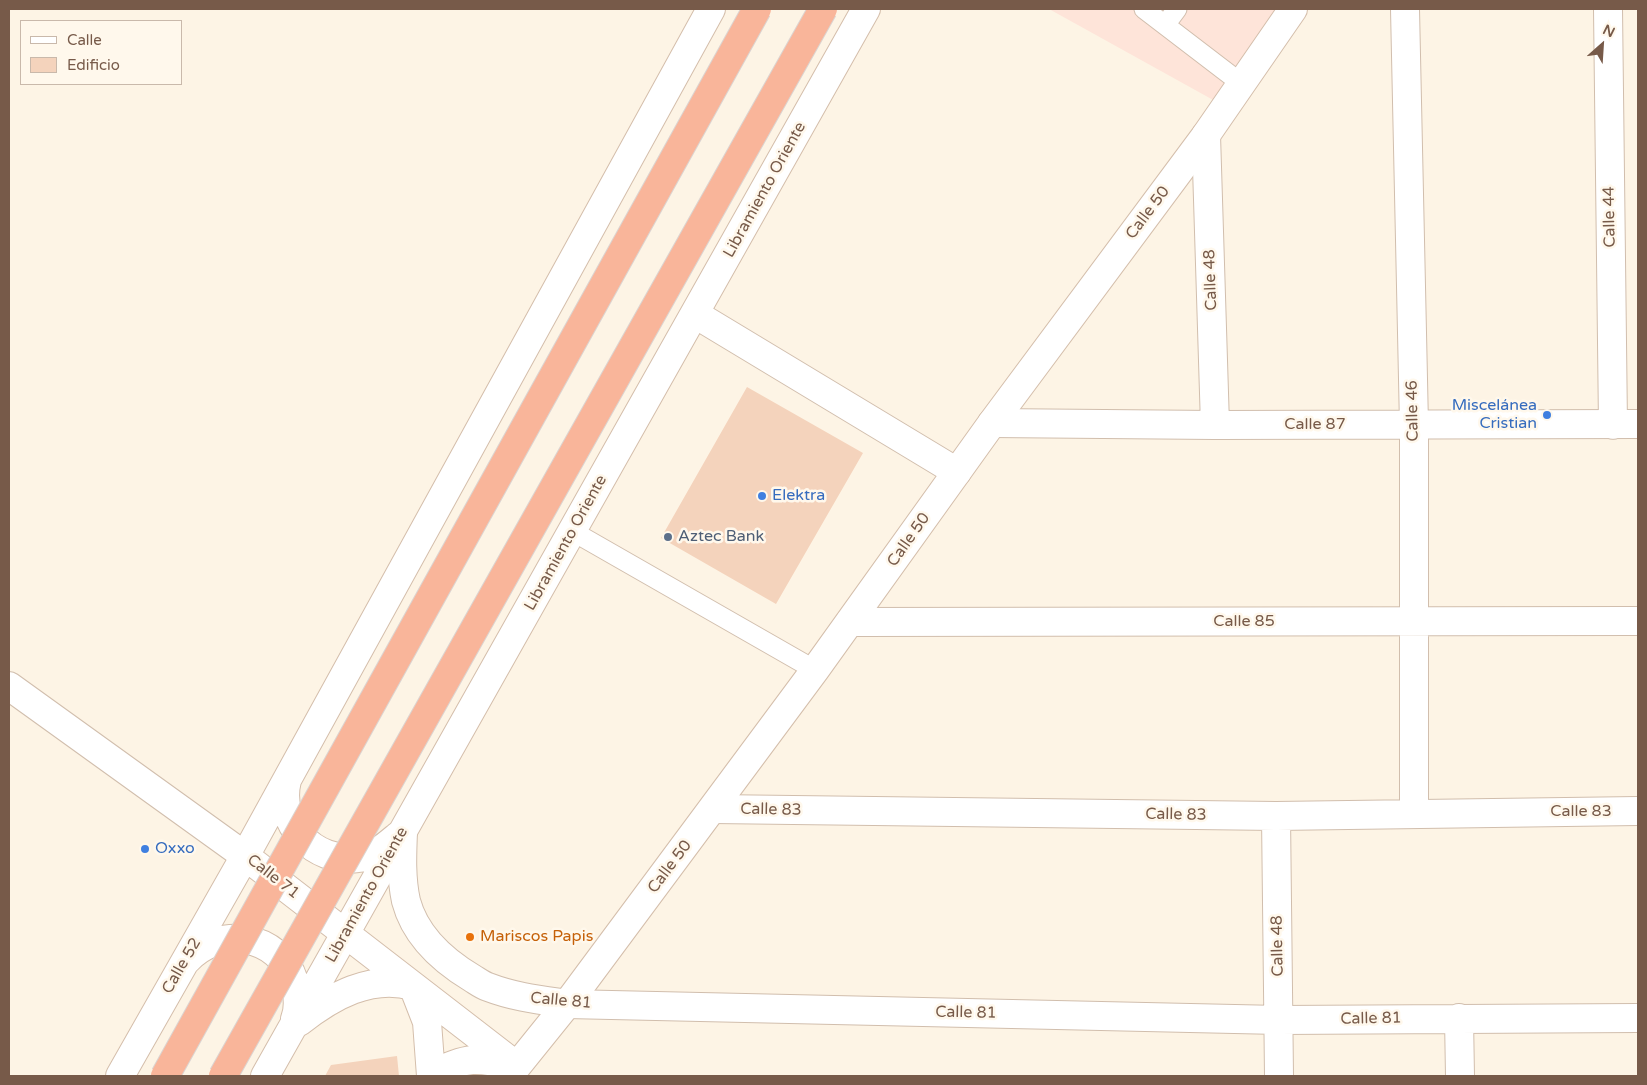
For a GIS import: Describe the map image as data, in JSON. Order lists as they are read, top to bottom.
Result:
{
  "streets": {
    "street": [
      "Libramiento Oriente",
      "Calle 50",
      "Calle 44",
      "Calle 48",
      "Calle 46",
      "Calle 87",
      "Calle 85",
      "Calle 83",
      "Calle 71",
      "Calle 52",
      "Calle 81"
    ]
  },
  "crossings": [
    ["Libramiento Oriente", "Calle 71"],
    ["Libramiento Oriente", "Calle 81"],
    ["Calle 50", "Calle 48"],
    ["Calle 50", "Calle 87"],
    ["Calle 50", "Calle 85"],
    ["Calle 50", "Calle 83"],
    ["Calle 50", "Calle 71"],
    ["Calle 50", "Calle 81"],
    ["Calle 44", "Calle 87"],
    ["Calle 48", "Calle 87"],
    ["Calle 48", "Calle 83"],
    ["Calle 48", "Calle 81"],
    ["Calle 46", "Calle 87"],
    ["Calle 46", "Calle 85"],
    ["Calle 46", "Calle 83"],
    ["Calle 71", "Calle 52"]
  ],
  "places": [
    "Miscelánea Cristian",
    "Elektra",
    "Aztec Bank",
    "Oxxo",
    "Mariscos Papis"
  ],
  "legend": ["Calle", "Edificio"],
  "north": "top right"
}
